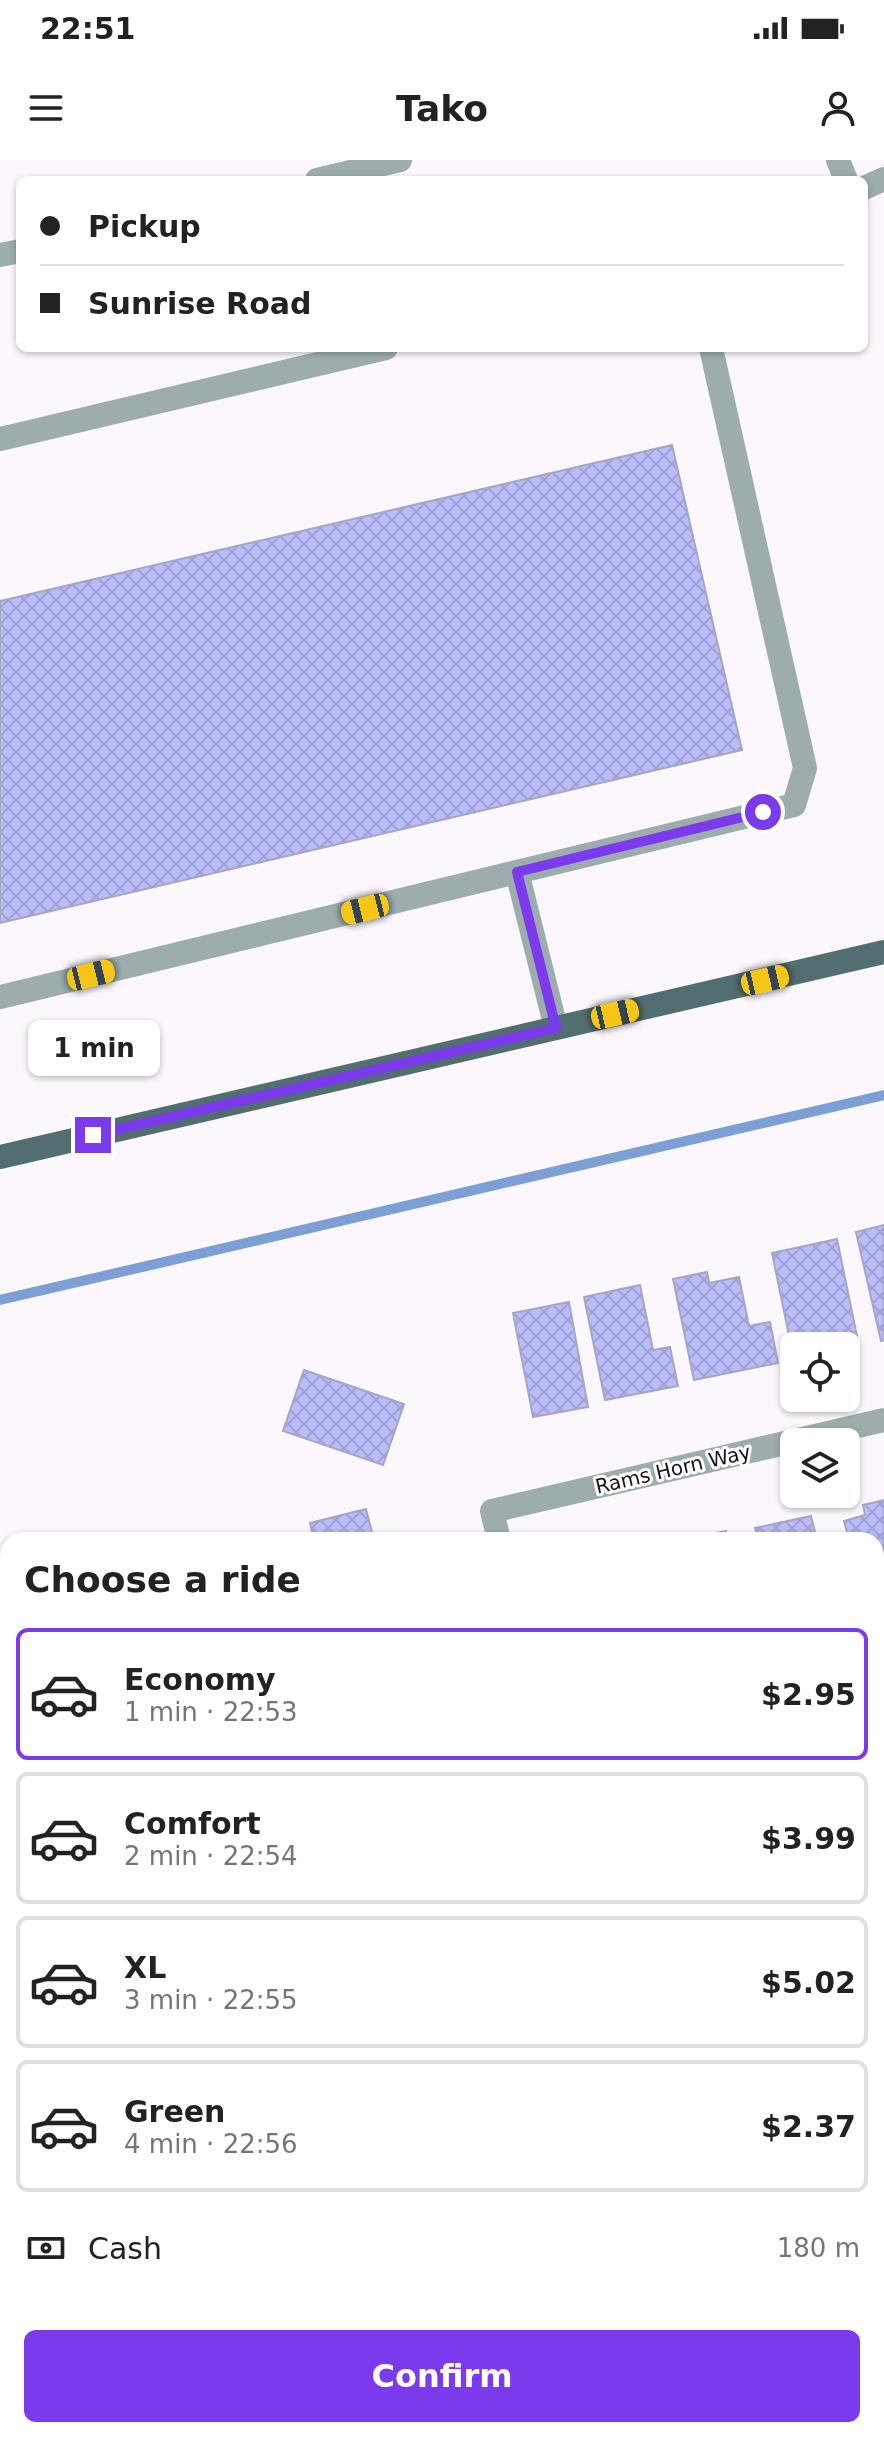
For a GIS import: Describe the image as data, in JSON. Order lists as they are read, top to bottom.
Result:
{
  "streets": {
    "street": ["Rams Horn Way"]
  },
  "page": {
    "status": "22:51",
    "header": "Tako",
    "banner": ["Pickup", "Sunrise Road"],
    "bubble": "1 min",
    "heading": "Choose a ride",
    "list": [
      {
        "name": "Economy",
        "note": "1 min · 22:53",
        "value": "$2.95"
      },
      {
        "name": "Comfort",
        "note": "2 min · 22:54",
        "value": "$3.99"
      },
      {
        "name": "XL",
        "note": "3 min · 22:55",
        "value": "$5.02"
      },
      {
        "name": "Green",
        "note": "4 min · 22:56",
        "value": "$2.37"
      }
    ],
    "pay": ["Cash", "180 m"],
    "buttons": "Confirm"
  }
}
